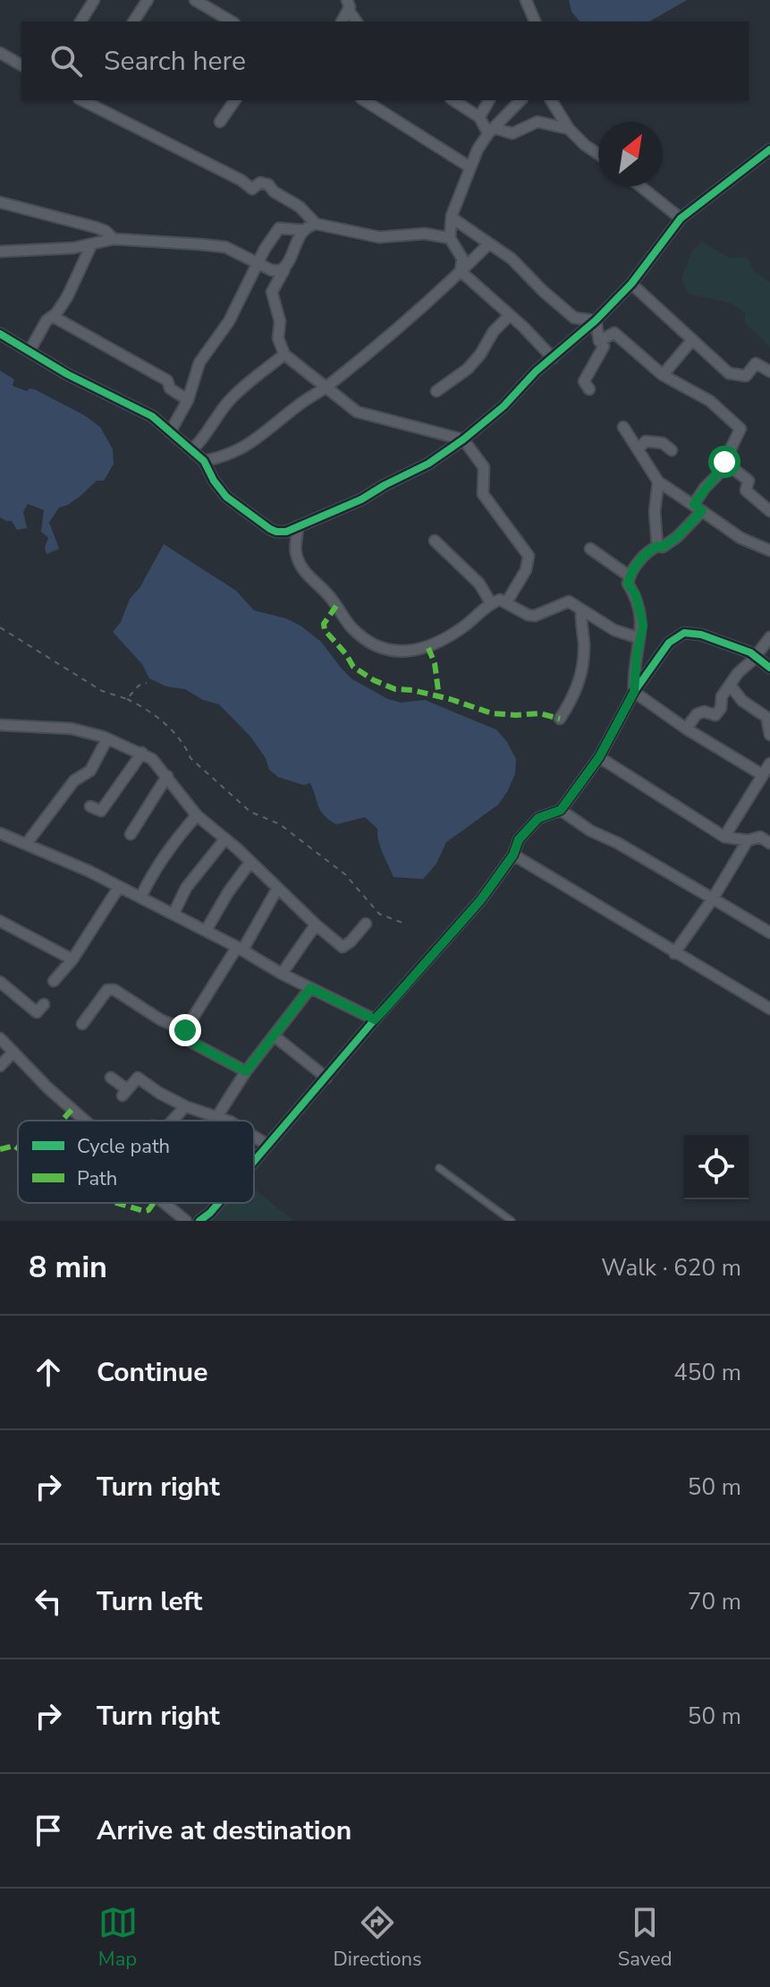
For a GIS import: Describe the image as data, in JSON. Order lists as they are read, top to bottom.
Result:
{
  "legend": ["Cycle path", "Path"],
  "north": "top right",
  "page": {
    "search": "Search here",
    "heading": ["8 min", "Walk · 620 m"],
    "list": [
      ["Continue", "450 m"],
      ["Turn right", "50 m"],
      ["Turn left", "70 m"],
      ["Turn right", "50 m"],
      "Arrive at destination"
    ],
    "nav": ["Map", "Directions", "Saved"]
  }
}
